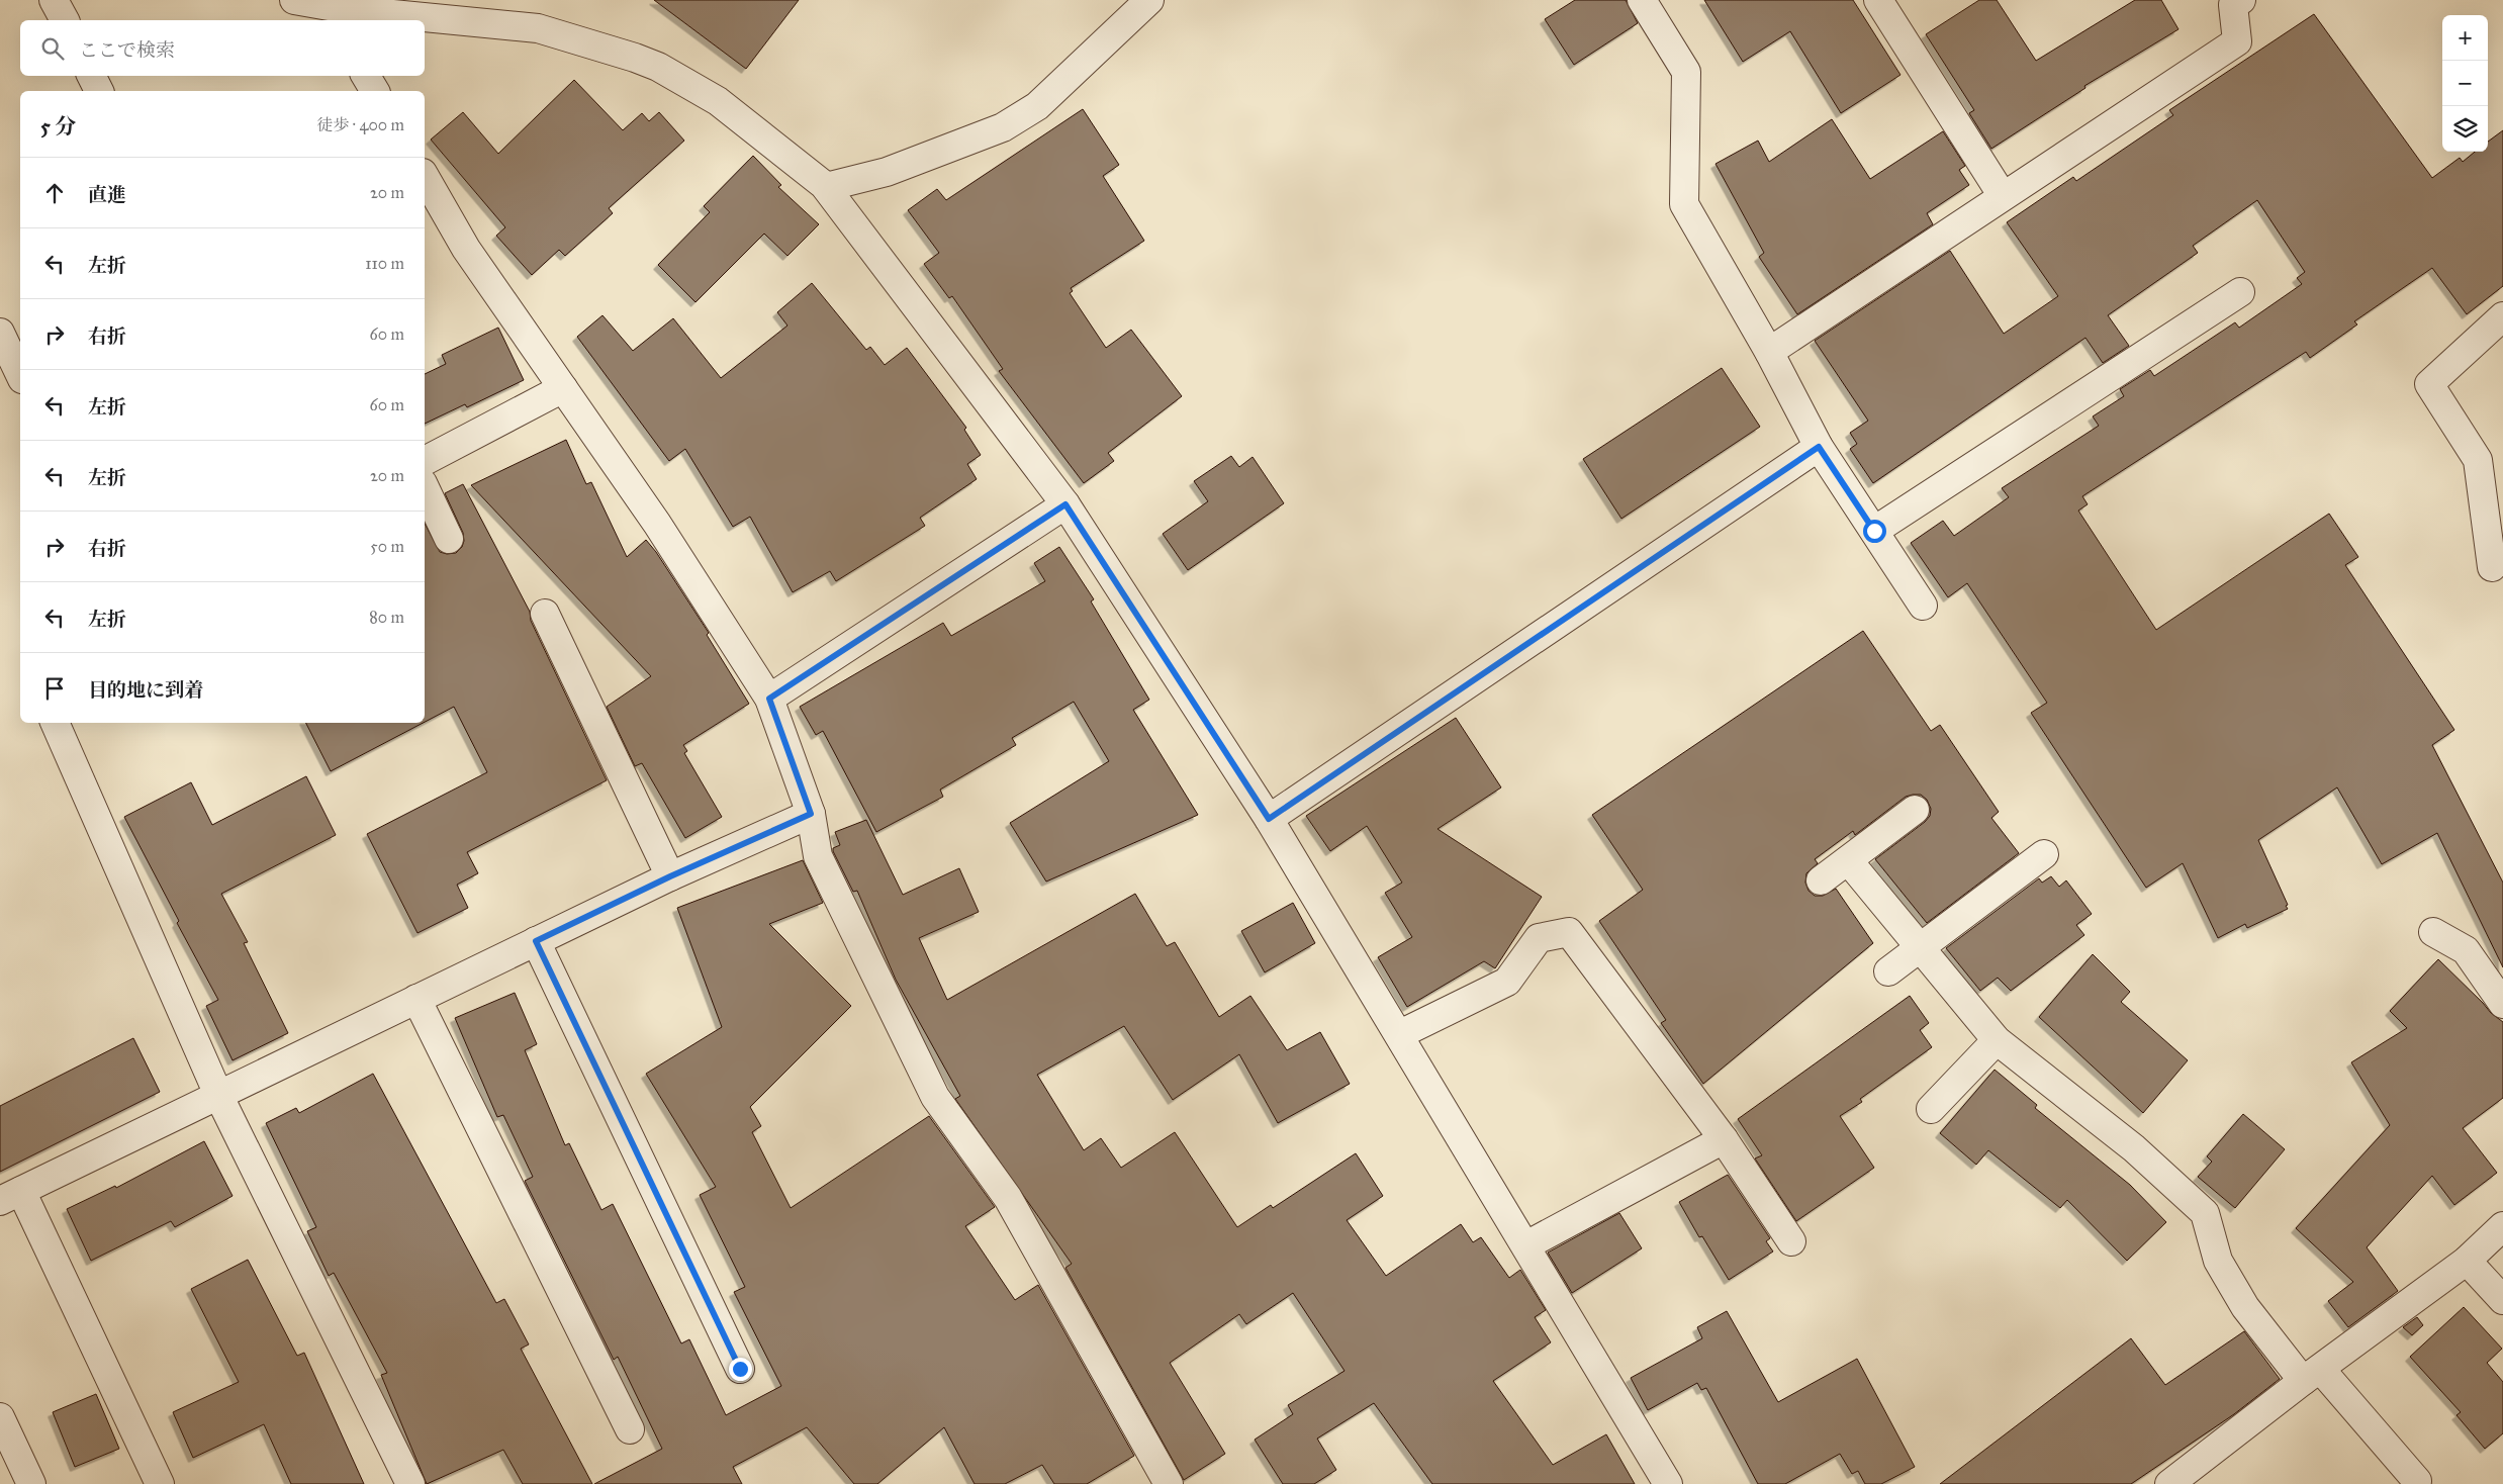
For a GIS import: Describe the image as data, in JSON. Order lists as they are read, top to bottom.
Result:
{
  "page": {
    "map_buttons": ["+", "−"],
    "search": "ここで検索",
    "heading": ["5 分", "徒歩 · 400 m"],
    "list": [
      ["直進", "20 m"],
      ["左折", "110 m"],
      ["右折", "60 m"],
      ["左折", "60 m"],
      ["左折", "20 m"],
      ["右折", "50 m"],
      ["左折", "80 m"],
      "目的地に到着"
    ]
  }
}
